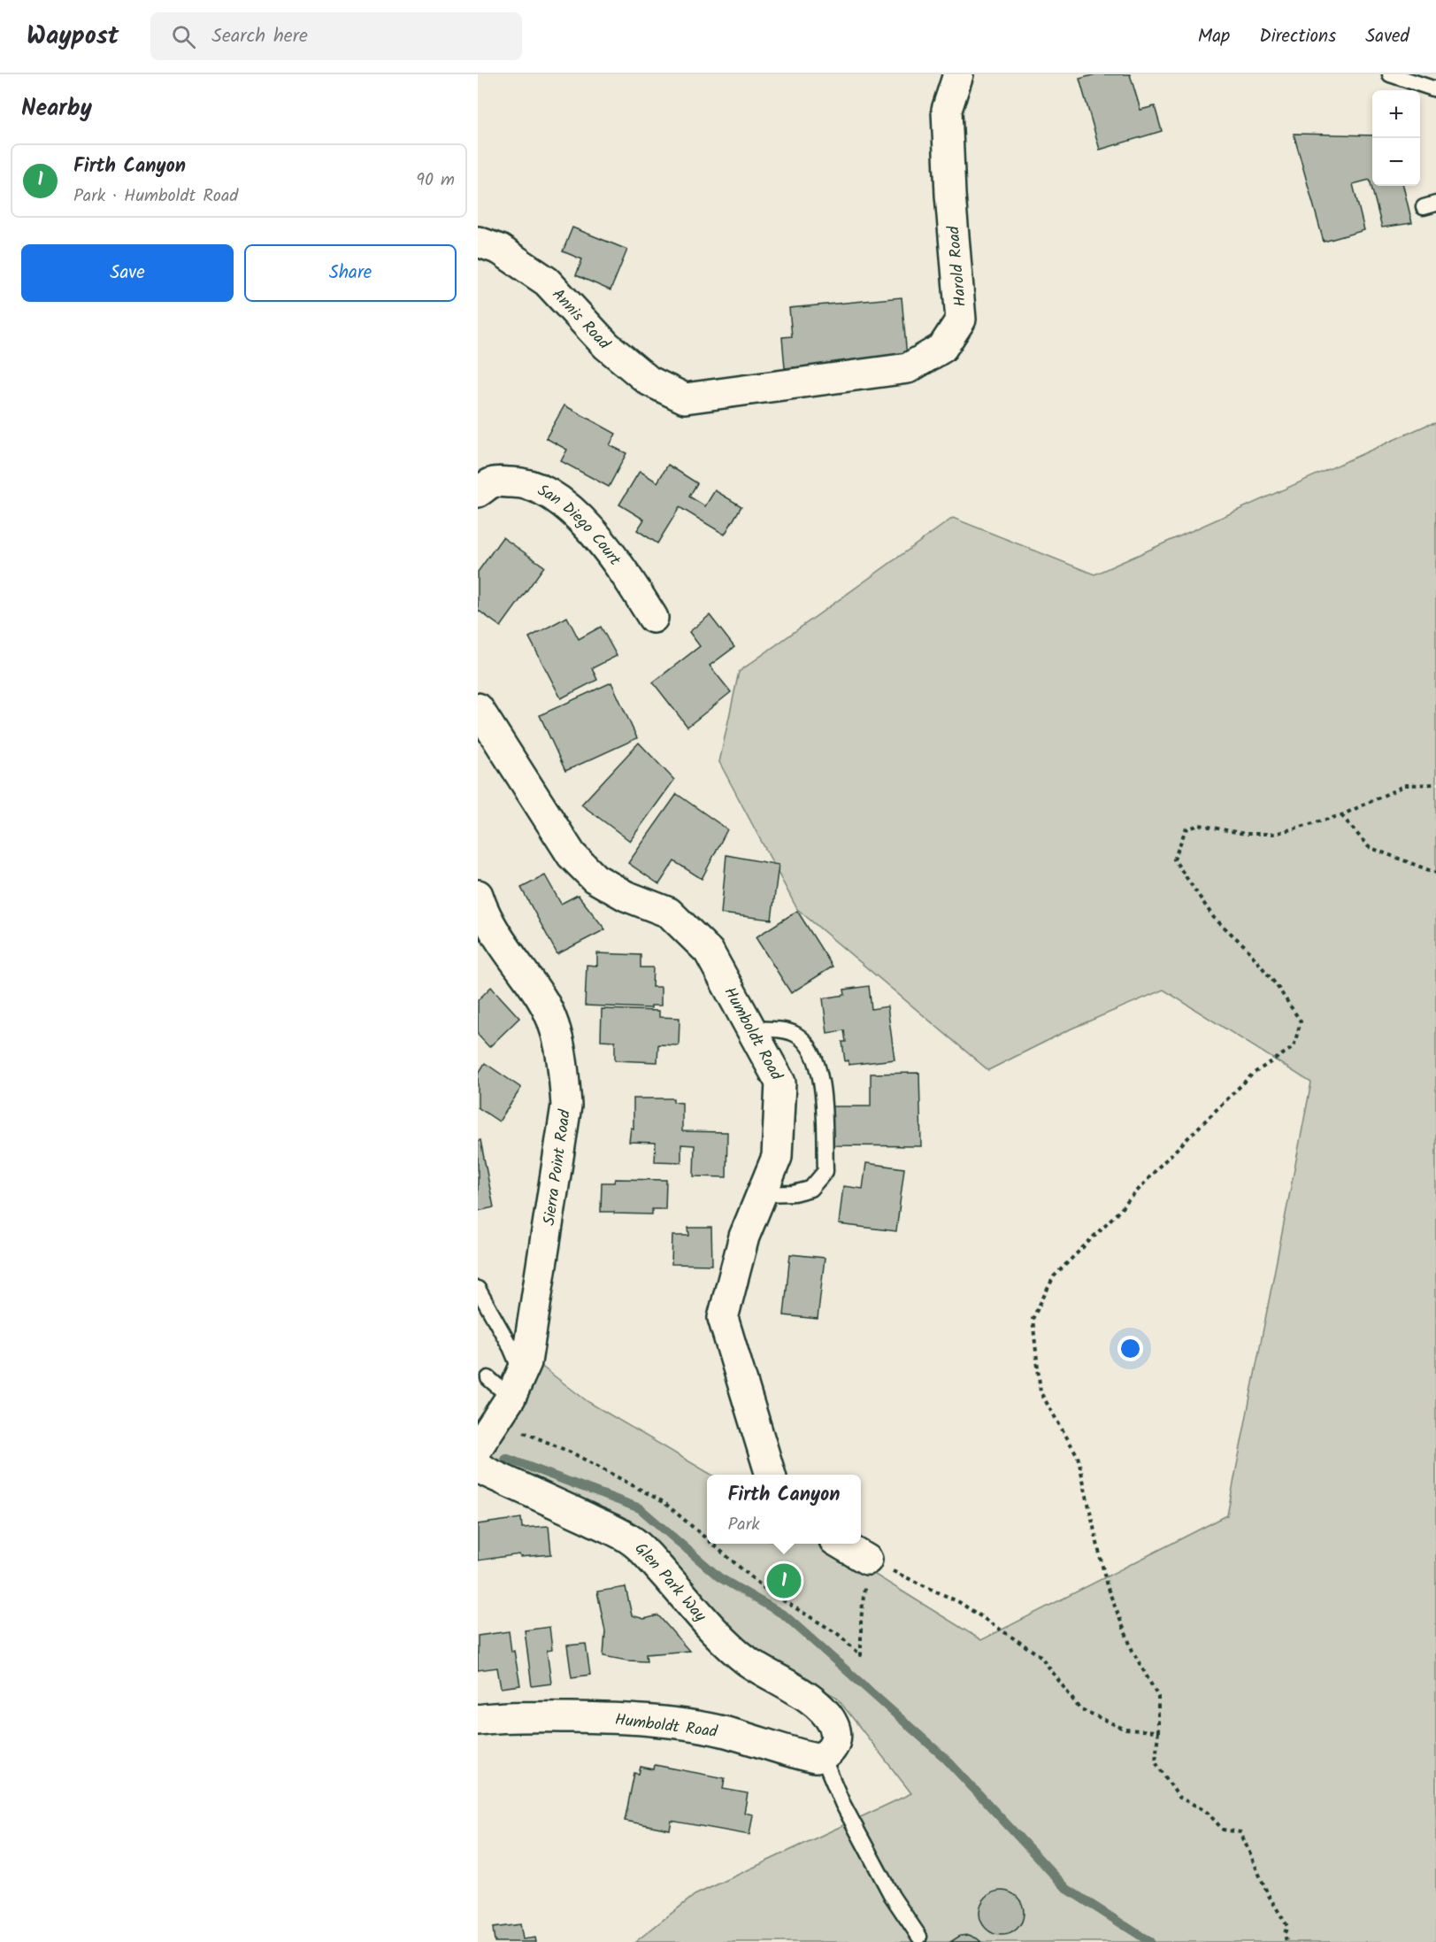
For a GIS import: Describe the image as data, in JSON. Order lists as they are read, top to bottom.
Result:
{
  "streets": {
    "street": [
      "Harold Road",
      "Annis Road",
      "San Diego Court",
      "Humboldt Road",
      "Sierra Point Road",
      "Glen Park Way"
    ]
  },
  "crossings": [
    ["Harold Road", "Annis Road"],
    ["Humboldt Road", "Glen Park Way"]
  ],
  "page": {
    "header": "Waypost",
    "search": "Search here",
    "nav": ["Map", "Directions", "Saved"],
    "heading": "Nearby",
    "map_buttons": ["+", "−"],
    "list": [
      {
        "mark": "1",
        "name": "Firth Canyon",
        "note": "Park · Humboldt Road",
        "value": "90 m"
      }
    ],
    "buttons": ["Save", "Share"],
    "popup": ["Firth Canyon", "Park"],
    "pins": "1"
  }
}
